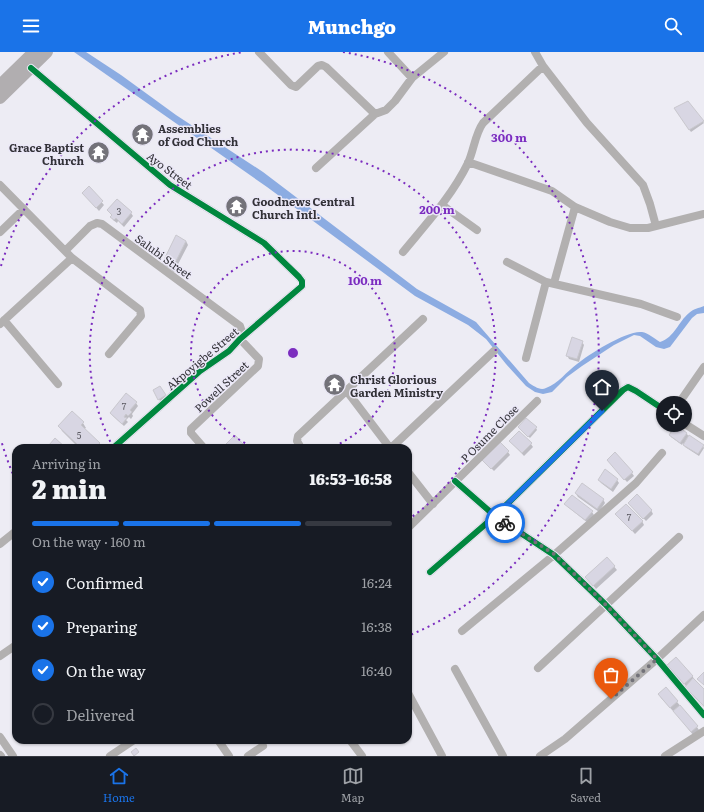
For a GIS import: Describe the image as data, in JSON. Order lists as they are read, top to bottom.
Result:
{
  "streets": {
    "street": [
      "Ayo Street",
      "Salubi Street",
      "Akpoyigbe Street",
      "Powell Street",
      "P Osume Close"
    ]
  },
  "crossings": [
    ["Ayo Street", "Akpoyigbe Street"],
    ["Salubi Street", "Akpoyigbe Street"],
    ["Salubi Street", "Powell Street"],
    ["Akpoyigbe Street", "Powell Street"]
  ],
  "places": {
    "temple": [
      "Assemblies of God Church",
      "Grace Baptist Church",
      "Goodnews Central Church Intl.",
      "Christ Glorious Garden Ministry"
    ]
  },
  "house_numbers": [
    "3",
    "7",
    "5",
    "7"
  ],
  "page": {
    "header": "Munchgo",
    "heading": ["2 min", "Arriving in", "16:53–16:58"],
    "bar": "On the way · 160 m",
    "list": [
      ["Confirmed", "16:24"],
      ["Preparing", "16:38"],
      ["On the way", "16:40"],
      "Delivered"
    ],
    "tabs": ["Home", "Map", "Saved"]
  },
  "rings": ["300 m", "200 m", "100 m"]
}
